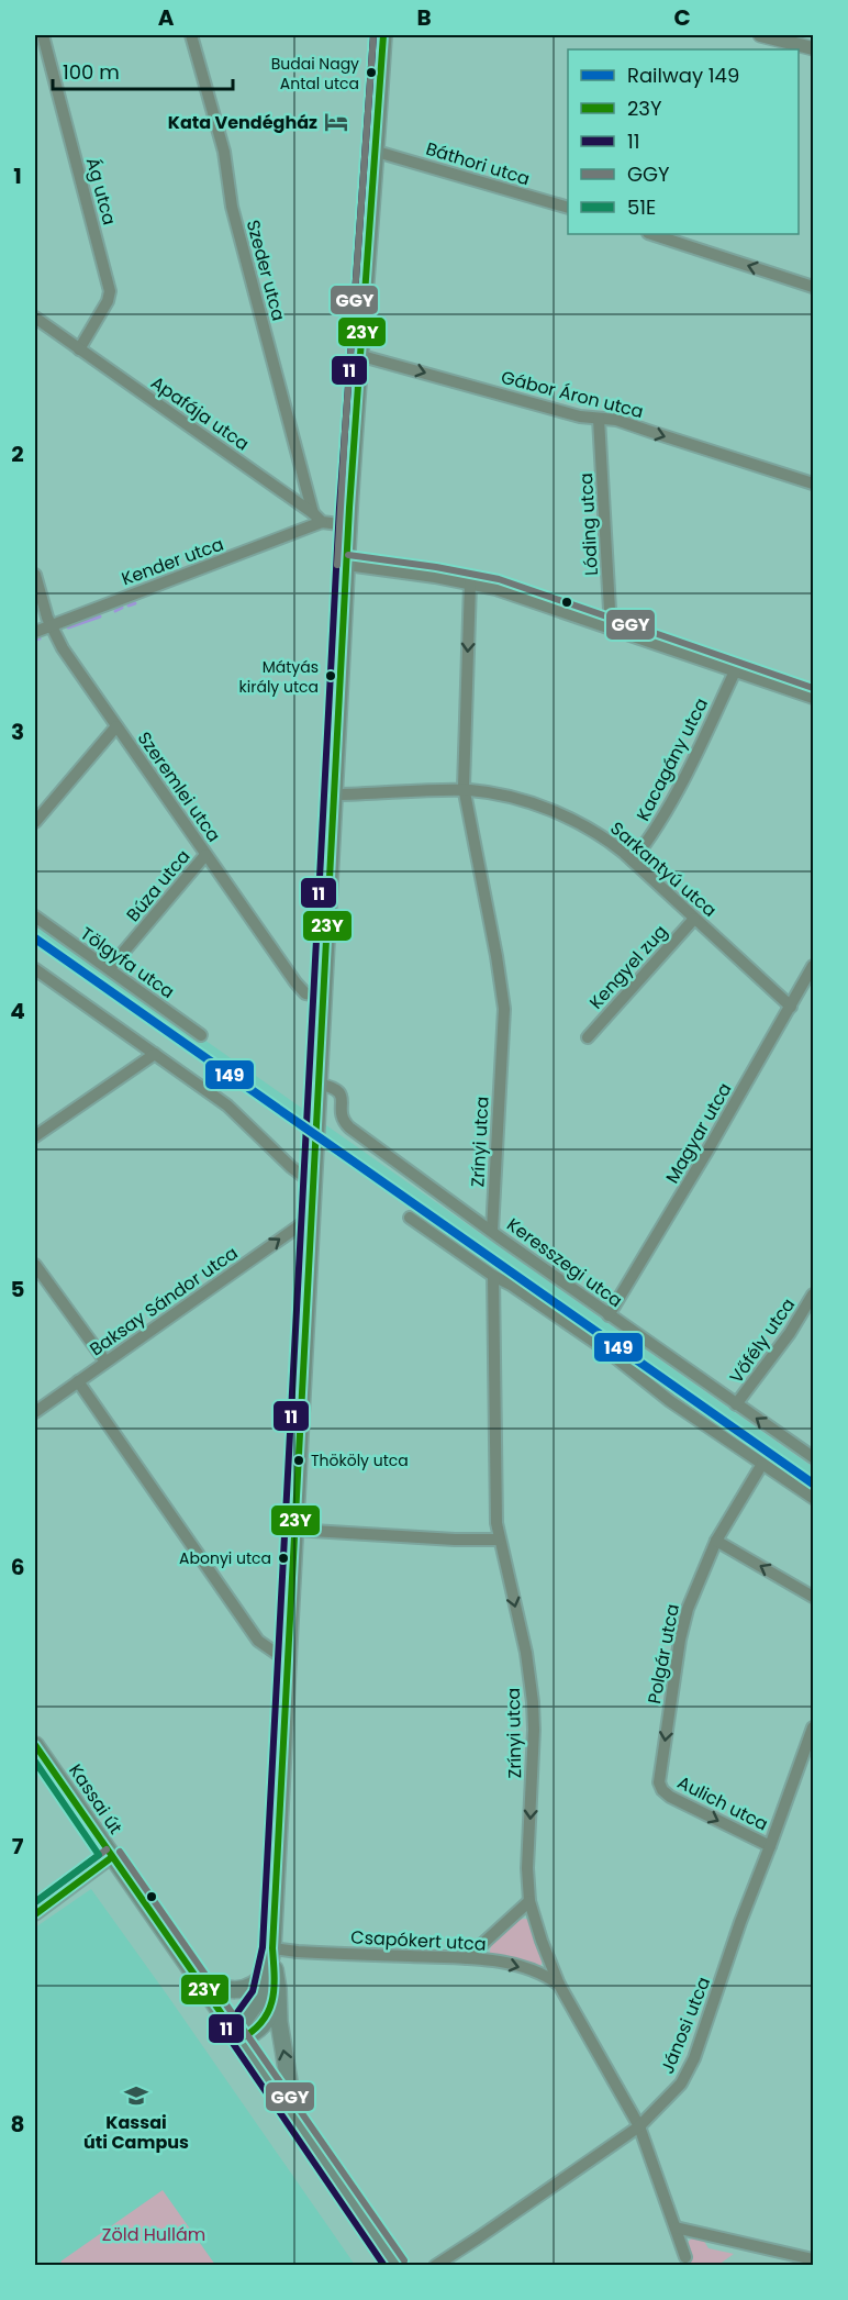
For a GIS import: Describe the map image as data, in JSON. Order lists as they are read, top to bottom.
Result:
{
  "streets": {
    "main road": ["Kassai út"],
    "street": [
      "Báthori utca",
      "Ág utca",
      "Szeder utca",
      "Gábor Áron utca",
      "Apafája utca",
      "Lóding utca",
      "Kender utca",
      "Kacagány utca",
      "Szeremlei utca",
      "Sarkantyú utca",
      "Búza utca",
      "Tölgyfa utca",
      "Kengyel zug",
      "Magyar utca",
      "Zrínyi utca",
      "Keresszegi utca",
      "Baksay Sándor utca",
      "Vőfély utca",
      "Polgár utca",
      "Aulich utca",
      "Csapókert utca",
      "Jánosi utca"
    ]
  },
  "crossings": [
    ["Ág utca", "Apafája utca"],
    ["Szeder utca", "Apafája utca"],
    ["Gábor Áron utca", "Lóding utca"],
    ["Apafája utca", "Kender utca"],
    ["Kender utca", "Szeremlei utca"],
    ["Kacagány utca", "Sarkantyú utca"],
    ["Szeremlei utca", "Búza utca"],
    ["Sarkantyú utca", "Kengyel zug"],
    ["Sarkantyú utca", "Magyar utca"],
    ["Sarkantyú utca", "Zrínyi utca"],
    ["Búza utca", "Tölgyfa utca"],
    ["Magyar utca", "Keresszegi utca"],
    ["Zrínyi utca", "Keresszegi utca"],
    ["Zrínyi utca", "Csapókert utca"],
    ["Zrínyi utca", "Jánosi utca"],
    ["Keresszegi utca", "Vőfély utca"],
    ["Polgár utca", "Aulich utca"],
    ["Aulich utca", "Jánosi utca"]
  ],
  "one_way": [
    "Gábor Áron utca",
    "Baksay Sándor utca",
    "Polgár utca",
    "Aulich utca"
  ],
  "parks": ["Zöld Hullám"],
  "places": {
    "other": [
      "Budai Nagy Antal utca",
      "Mátyás király utca",
      "Thököly utca",
      "Abonyi utca"
    ],
    "hotel": ["Kata Vendégház"],
    "school or university": ["Kassai úti Campus"]
  },
  "lines": [
    "transit line 23Y",
    "transit line 11",
    "transit line GGY",
    "rail line 149",
    "transit line 51E"
  ],
  "legend": [
    "Railway 149",
    "23Y",
    "11",
    "GGY",
    "51E"
  ],
  "scale_bar": "100 m",
  "grid": {
    "columns": ["A", "B", "C"],
    "rows": [
      "1",
      "2",
      "3",
      "4",
      "5",
      "6",
      "7",
      "8"
    ]
  }
}
